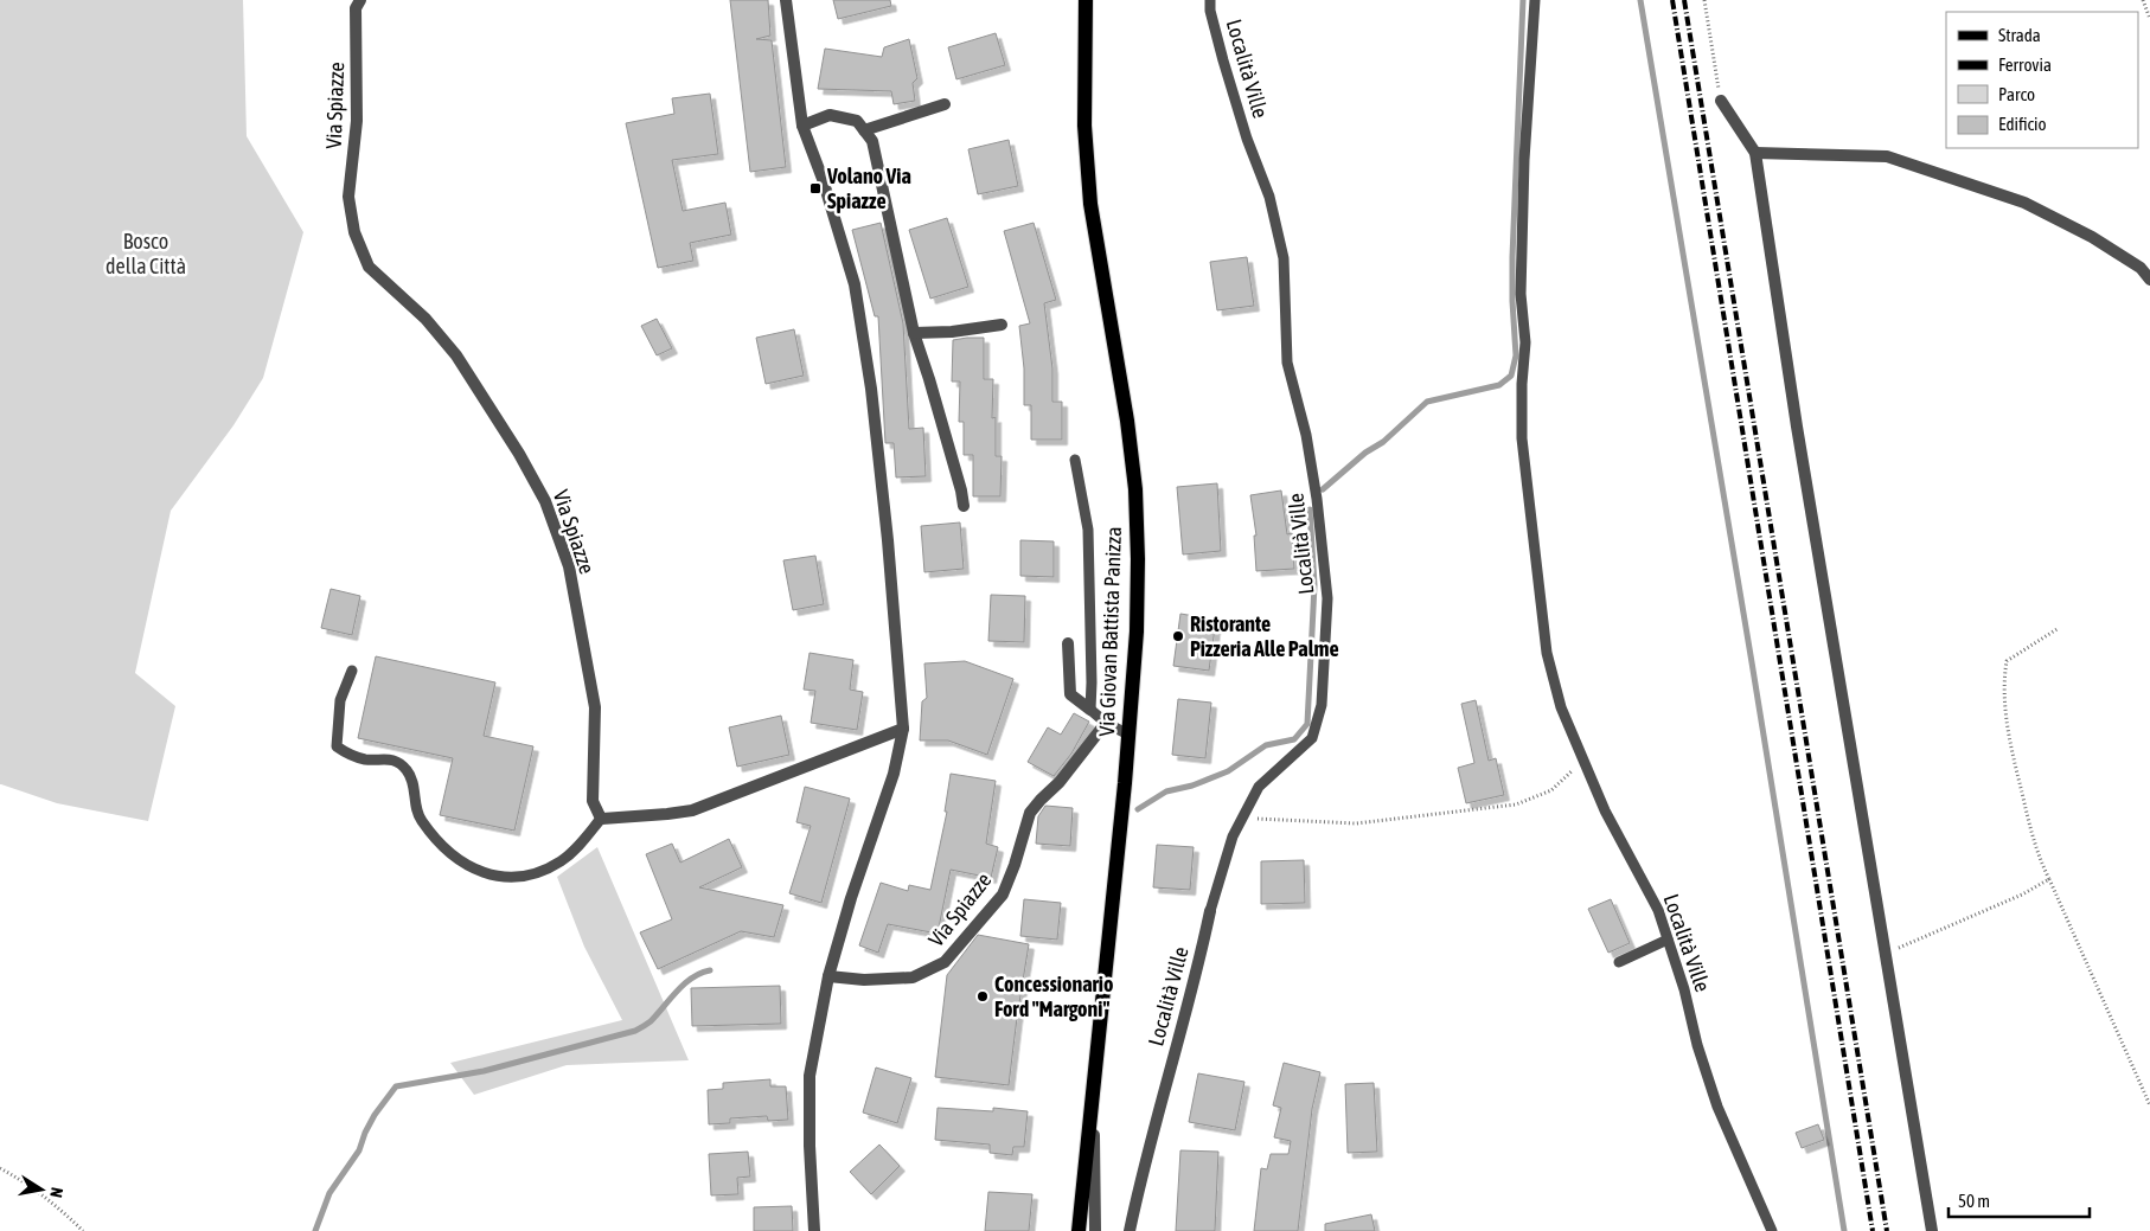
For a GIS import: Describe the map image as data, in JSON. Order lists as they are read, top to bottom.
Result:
{
  "streets": {
    "main road": ["Via Giovan Battista Panizza"],
    "street": ["Località Ville", "Via Spiazze"]
  },
  "parks": ["Bosco della Città"],
  "places": {
    "transit": ["Volano Via Spiazze"],
    "other": ["Ristorante Pizzeria Alle Palme", "Concessionario Ford \"Margoni\""]
  },
  "legend": [
    "Strada",
    "Ferrovia",
    "Parco",
    "Edificio"
  ],
  "scale_bar": "50 m",
  "north": "right"
}
